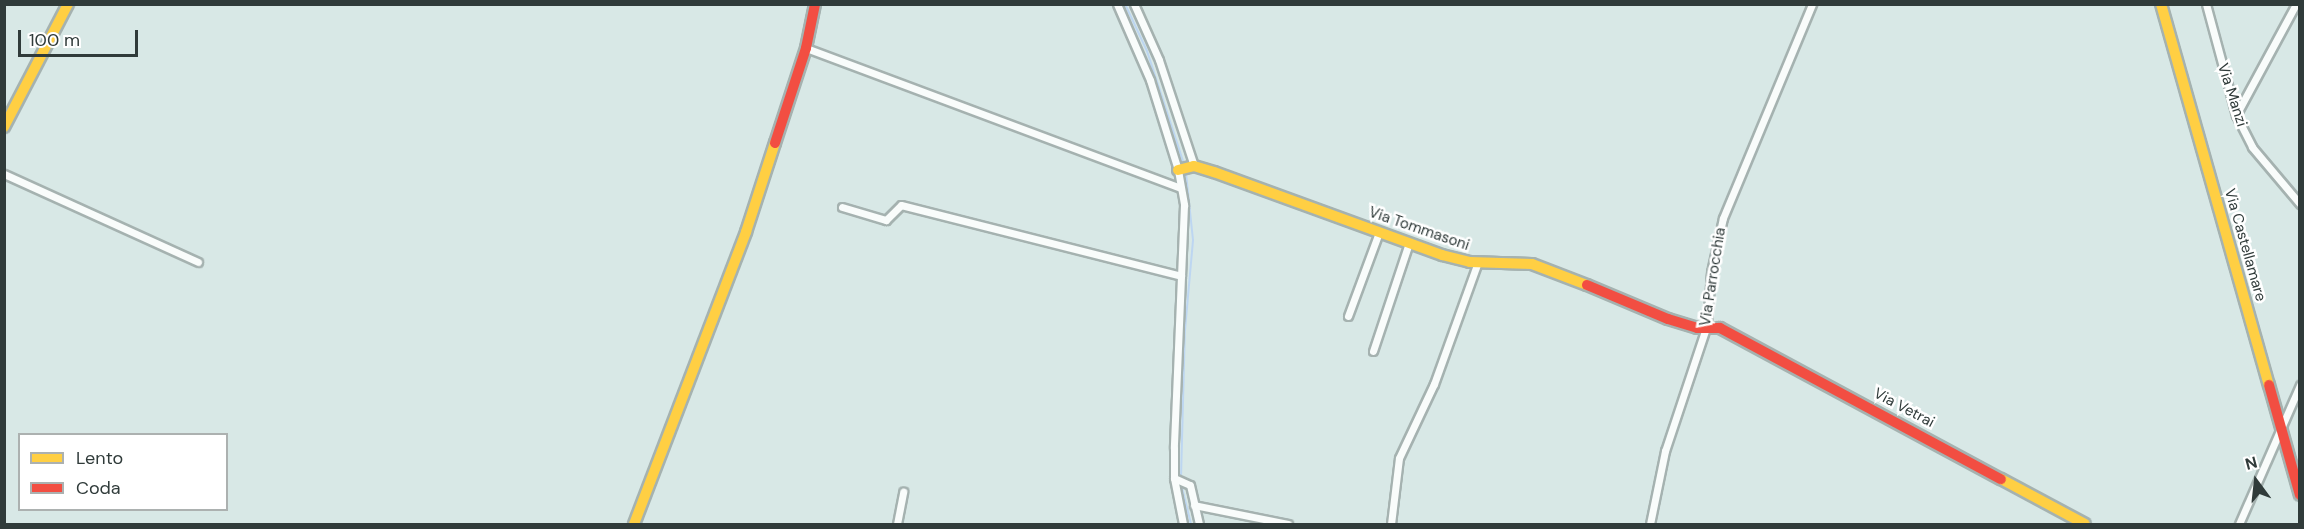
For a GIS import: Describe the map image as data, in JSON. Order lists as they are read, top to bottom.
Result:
{
  "streets": {
    "street": [
      "Via Manzi",
      "Via Tommasoni",
      "Via Castellamare",
      "Via Parrocchia",
      "Via Vetrai"
    ]
  },
  "crossings": [
    ["Via Tommasoni", "Via Parrocchia"],
    ["Via Tommasoni", "Via Vetrai"],
    ["Via Parrocchia", "Via Vetrai"]
  ],
  "legend": ["Lento", "Coda"],
  "scale_bar": "100 m",
  "north": "top"
}
